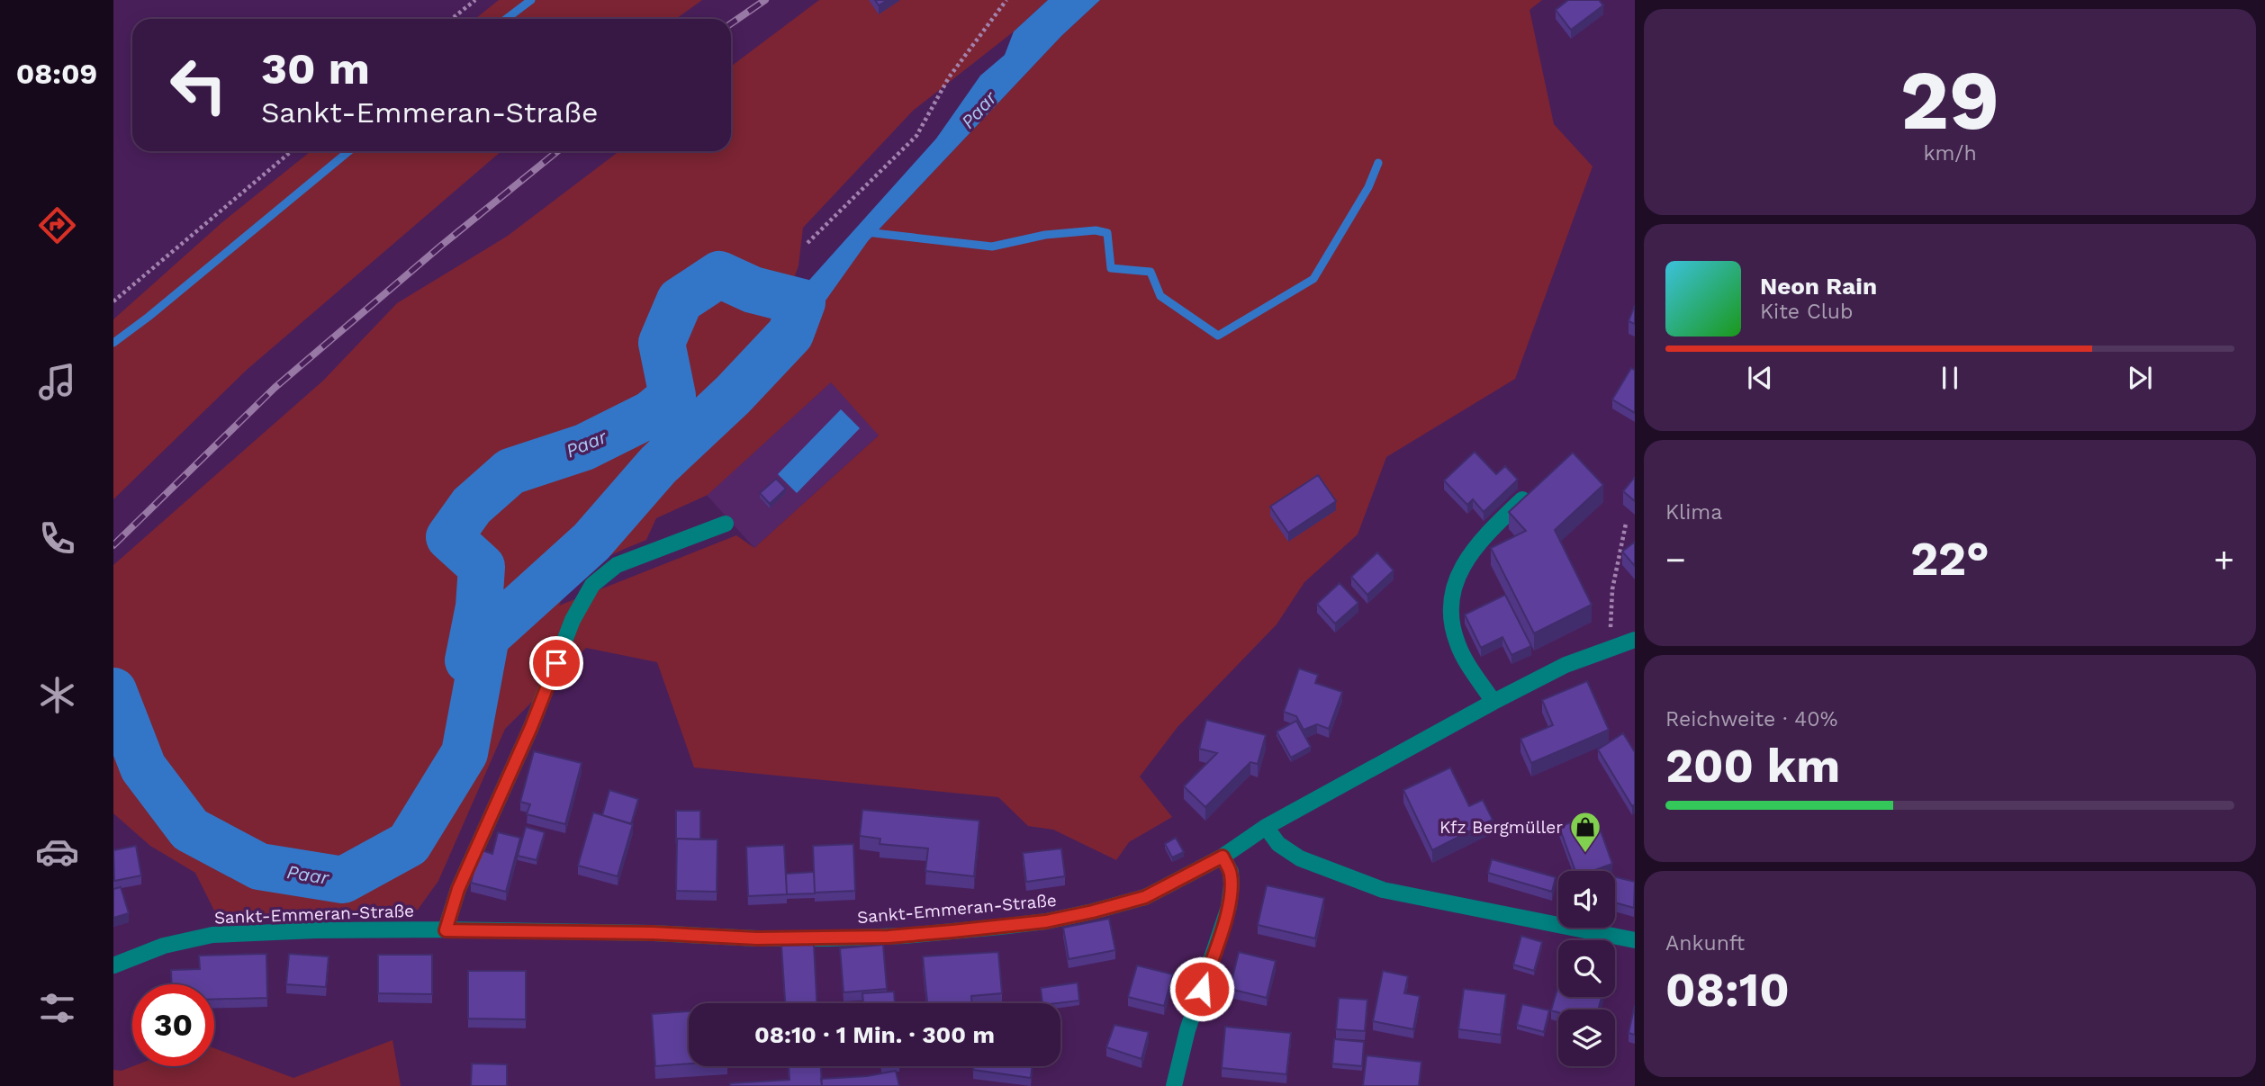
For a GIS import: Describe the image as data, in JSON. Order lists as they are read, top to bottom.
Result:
{
  "streets": {
    "street": ["Sankt-Emmeran-Straße"]
  },
  "water": ["Paar"],
  "places": {
    "shop": ["Kfz Bergmüller"]
  },
  "page": {
    "tabs": "08:09",
    "tile": [
      ["29", "km/h"],
      "Klima",
      ["Reichweite · 40%", "200 km"],
      ["Ankunft", "08:10"]
    ],
    "turn": ["30 m", "Sankt-Emmeran-Straße"],
    "song": ["Neon Rain", "Kite Club"],
    "heat": ["−", "22°", "+"],
    "limit": "30",
    "trip": "08:10 · 1 Min. · 300 m"
  }
}
